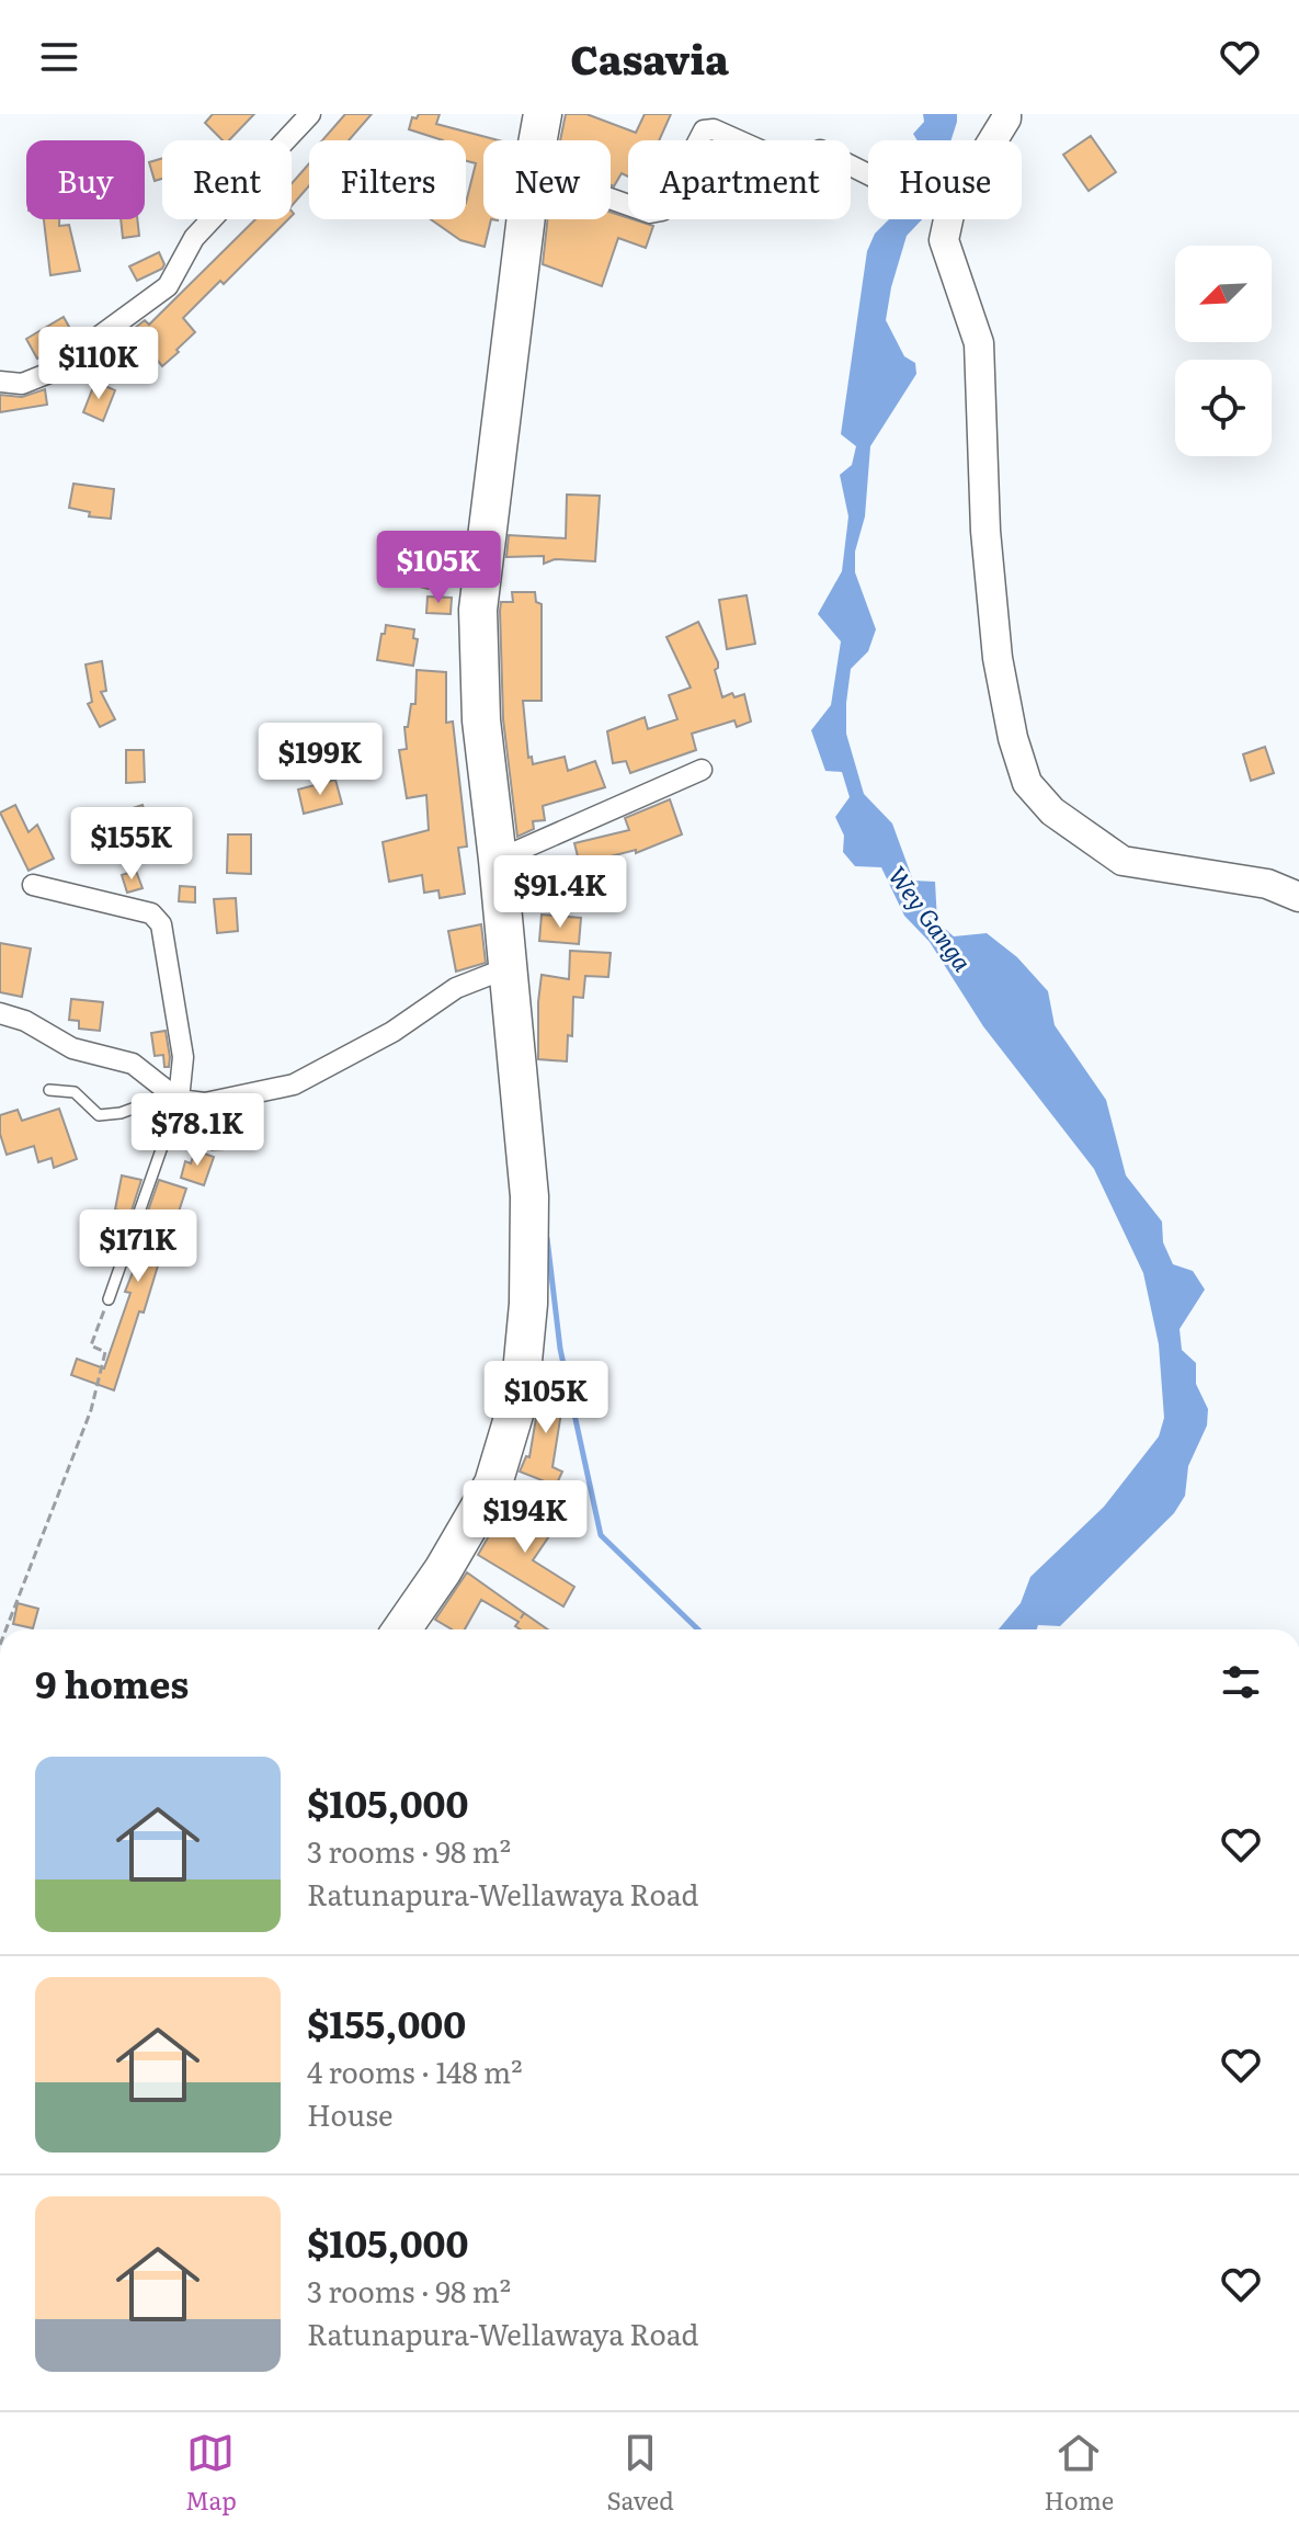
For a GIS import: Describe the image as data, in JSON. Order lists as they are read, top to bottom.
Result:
{
  "water": ["Wey Ganga"],
  "north": "bottom left",
  "page": {
    "header": "Casavia",
    "chip": [
      "Buy",
      "Rent",
      "Filters",
      "New",
      "Apartment",
      "House"
    ],
    "price": [
      "$110K",
      "$105K",
      "$199K",
      "$155K",
      "$91.4K",
      "$78.1K",
      "$171K",
      "$105K",
      "$194K"
    ],
    "heading": "9 homes",
    "list": [
      {
        "name": "$105,000",
        "note": "3 rooms · 98 m² · Ratunapura-Wellawaya Road"
      },
      {
        "name": "$155,000",
        "note": "4 rooms · 148 m² · House"
      },
      {
        "name": "$105,000",
        "note": "3 rooms · 98 m² · Ratunapura-Wellawaya Road"
      }
    ],
    "tabs": ["Map", "Saved", "Home"]
  }
}
